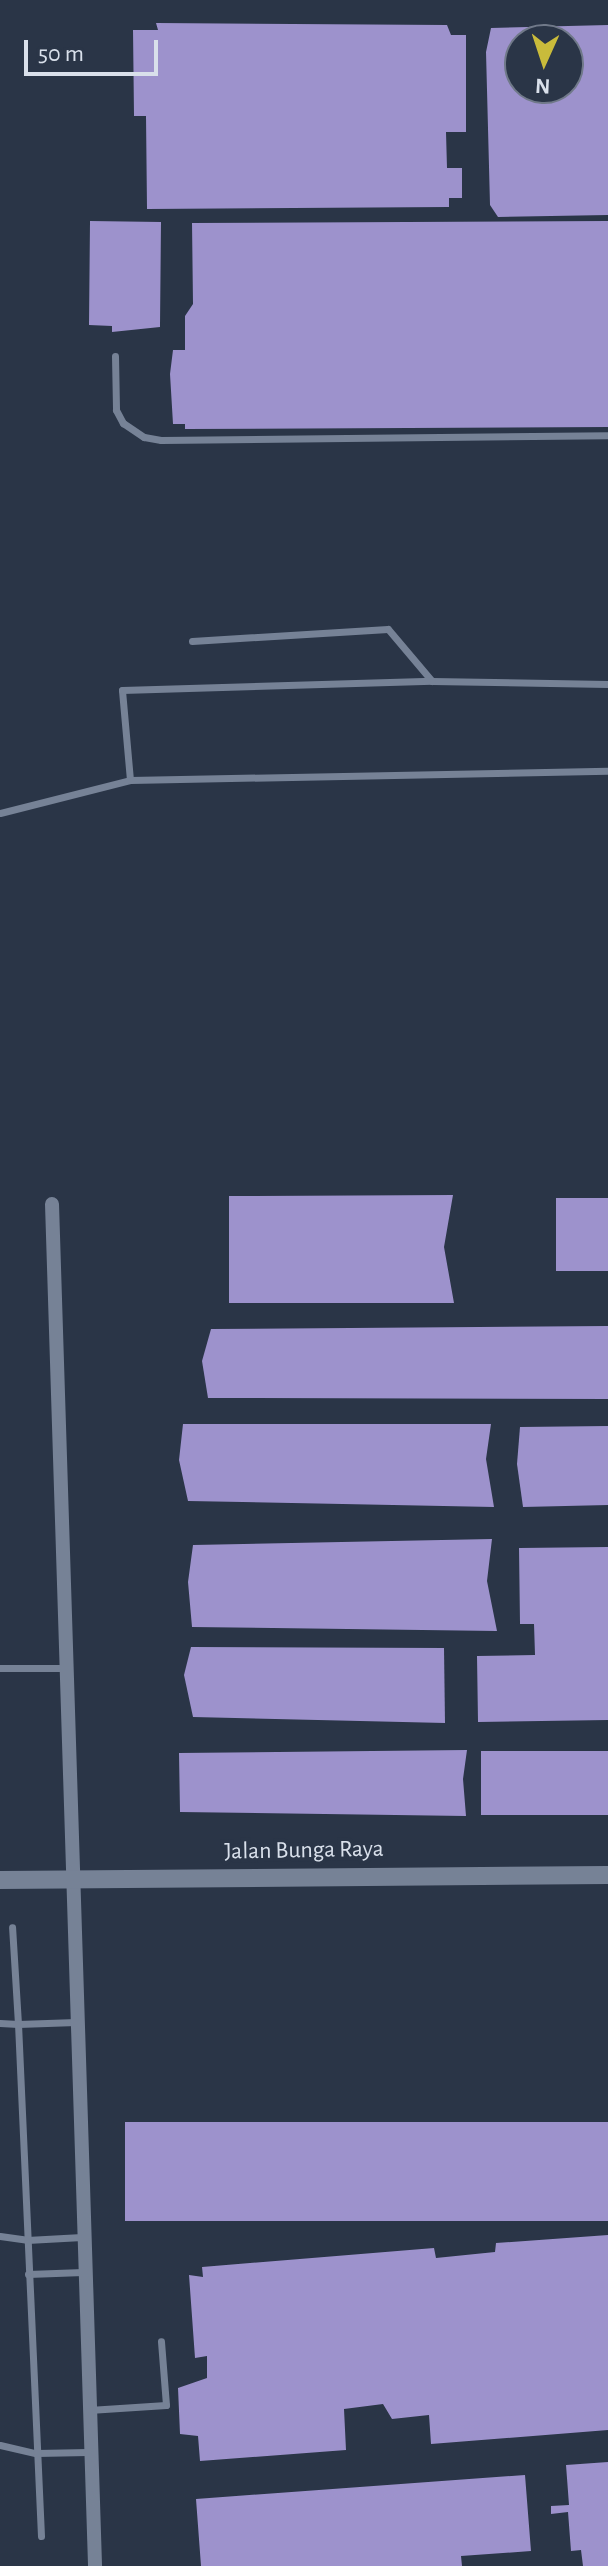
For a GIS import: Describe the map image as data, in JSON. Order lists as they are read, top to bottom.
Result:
{
  "streets": {
    "street": ["Jalan Bunga Raya"]
  },
  "scale_bar": "50 m",
  "north": "bottom"
}
